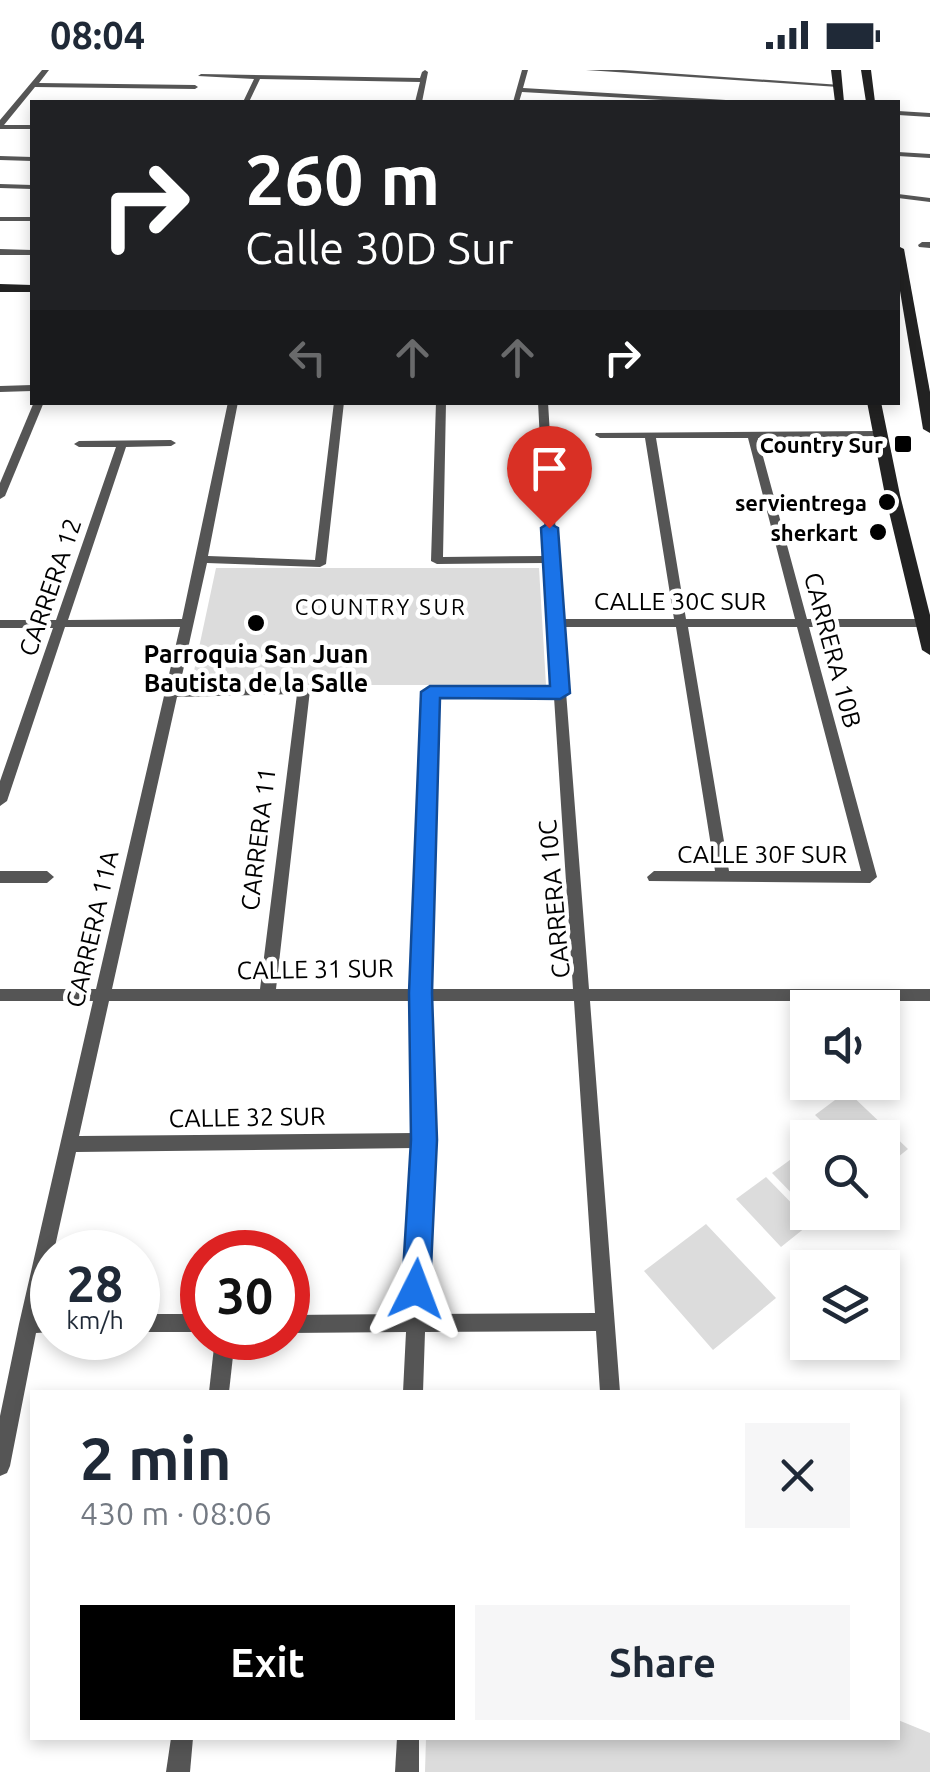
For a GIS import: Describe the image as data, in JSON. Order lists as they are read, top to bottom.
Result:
{
  "streets": {
    "street": [
      "CARRERA 12",
      "CALLE 30C SUR",
      "CARRERA 10B",
      "CARRERA 11",
      "CALLE 30F SUR",
      "CARRERA 10C",
      "CARRERA 11A",
      "CALLE 31 SUR",
      "CALLE 32 SUR"
    ]
  },
  "crossings": [
    ["CALLE 30C SUR", "CARRERA 10B"],
    ["CALLE 30C SUR", "CARRERA 10C"],
    ["CARRERA 10B", "CALLE 30F SUR"],
    ["CARRERA 11", "CARRERA 11A"],
    ["CARRERA 11", "CALLE 31 SUR"],
    ["CARRERA 10C", "CALLE 31 SUR"],
    ["CARRERA 11A", "CALLE 31 SUR"],
    ["CARRERA 11A", "CALLE 32 SUR"]
  ],
  "districts": ["COUNTRY SUR"],
  "places": {
    "transit": ["Country Sur"],
    "other": ["servientrega", "sherkart", "Parroquia San Juan Bautista de la Salle"]
  },
  "page": {
    "status": "08:04",
    "turn": ["260 m", "Calle 30D Sur"],
    "speed": "28 km/h",
    "limit": "30",
    "heading": ["2 min", "430 m · 08:06"],
    "buttons": ["Exit", "Share"]
  }
}
